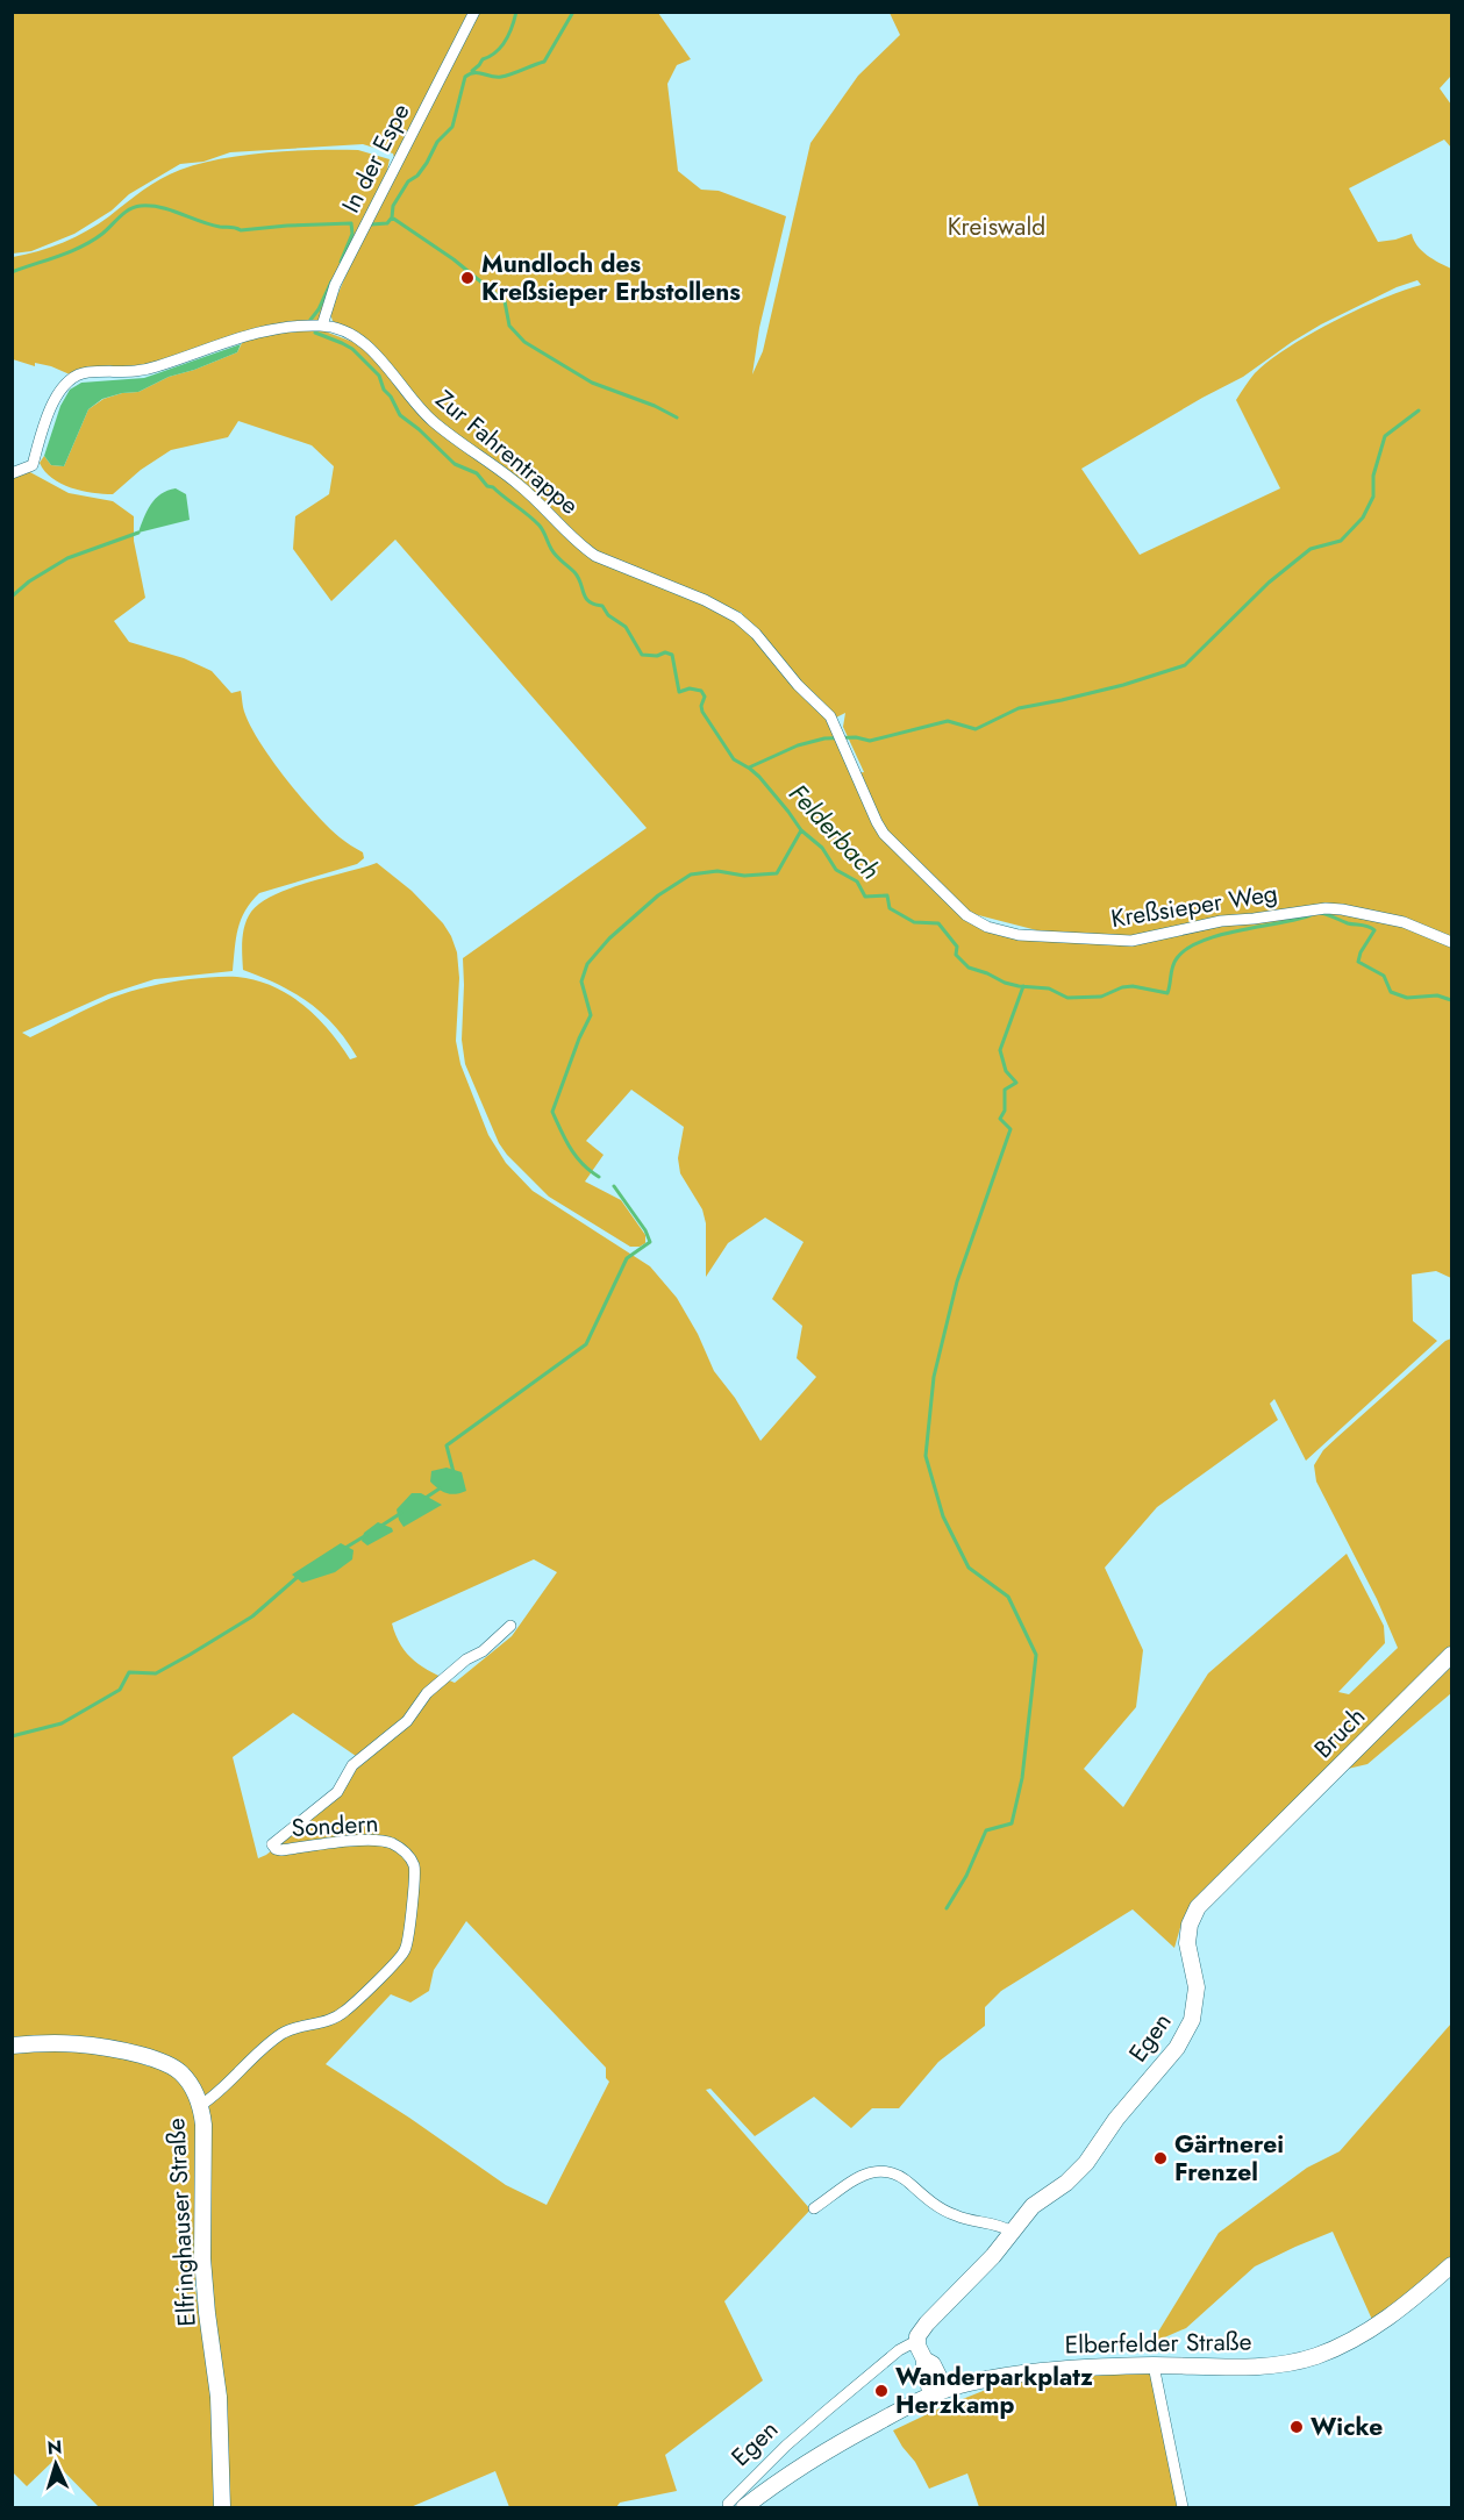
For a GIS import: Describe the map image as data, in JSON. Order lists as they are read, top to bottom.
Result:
{
  "streets": {
    "street": [
      "In der Espe",
      "Zur Fahrentrappe",
      "Kreßsieper Weg",
      "Bruch",
      "Sondern",
      "Egen",
      "Elfringhauser Straße",
      "Elberfelder Straße"
    ]
  },
  "crossings": [
    ["In der Espe", "Zur Fahrentrappe"],
    ["Zur Fahrentrappe", "Kreßsieper Weg"],
    ["Bruch", "Egen"],
    ["Sondern", "Elfringhauser Straße"]
  ],
  "water": ["Felderbach"],
  "parks": ["Kreiswald"],
  "places": [
    "Mundloch des Kreßsieper Erbstollens",
    "Gärtnerei Frenzel",
    "Wanderparkplatz Herzkamp",
    "Wicke"
  ],
  "north": "top"
}
